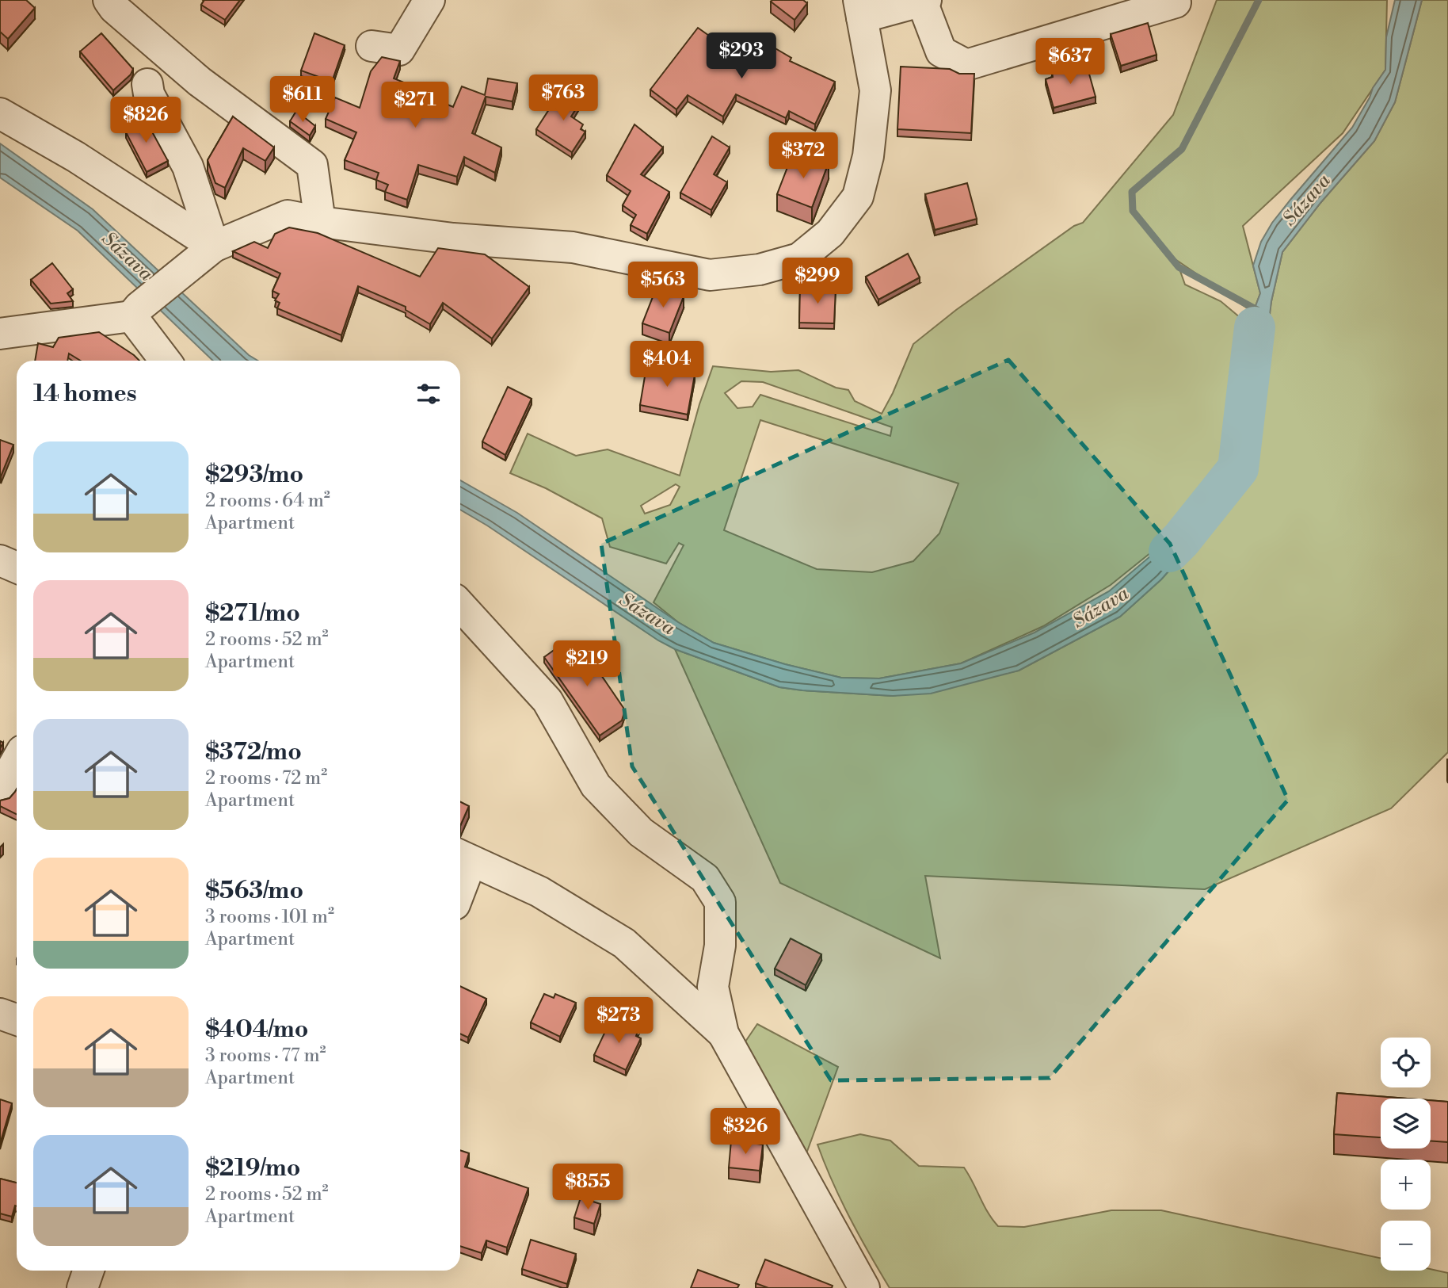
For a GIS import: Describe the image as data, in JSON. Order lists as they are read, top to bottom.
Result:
{
  "water": ["Sázava"],
  "page": {
    "price": [
      "$293",
      "$637",
      "$763",
      "$611",
      "$271",
      "$826",
      "$372",
      "$299",
      "$563",
      "$404",
      "$219",
      "$273",
      "$326",
      "$855"
    ],
    "heading": "14 homes",
    "list": [
      {
        "name": "$293/mo",
        "note": "2 rooms · 64 m² · Apartment"
      },
      {
        "name": "$271/mo",
        "note": "2 rooms · 52 m² · Apartment"
      },
      {
        "name": "$372/mo",
        "note": "2 rooms · 72 m² · Apartment"
      },
      {
        "name": "$563/mo",
        "note": "3 rooms · 101 m² · Apartment"
      },
      {
        "name": "$404/mo",
        "note": "3 rooms · 77 m² · Apartment"
      },
      {
        "name": "$219/mo",
        "note": "2 rooms · 52 m² · Apartment"
      }
    ],
    "map_buttons": ["+", "−"]
  }
}
